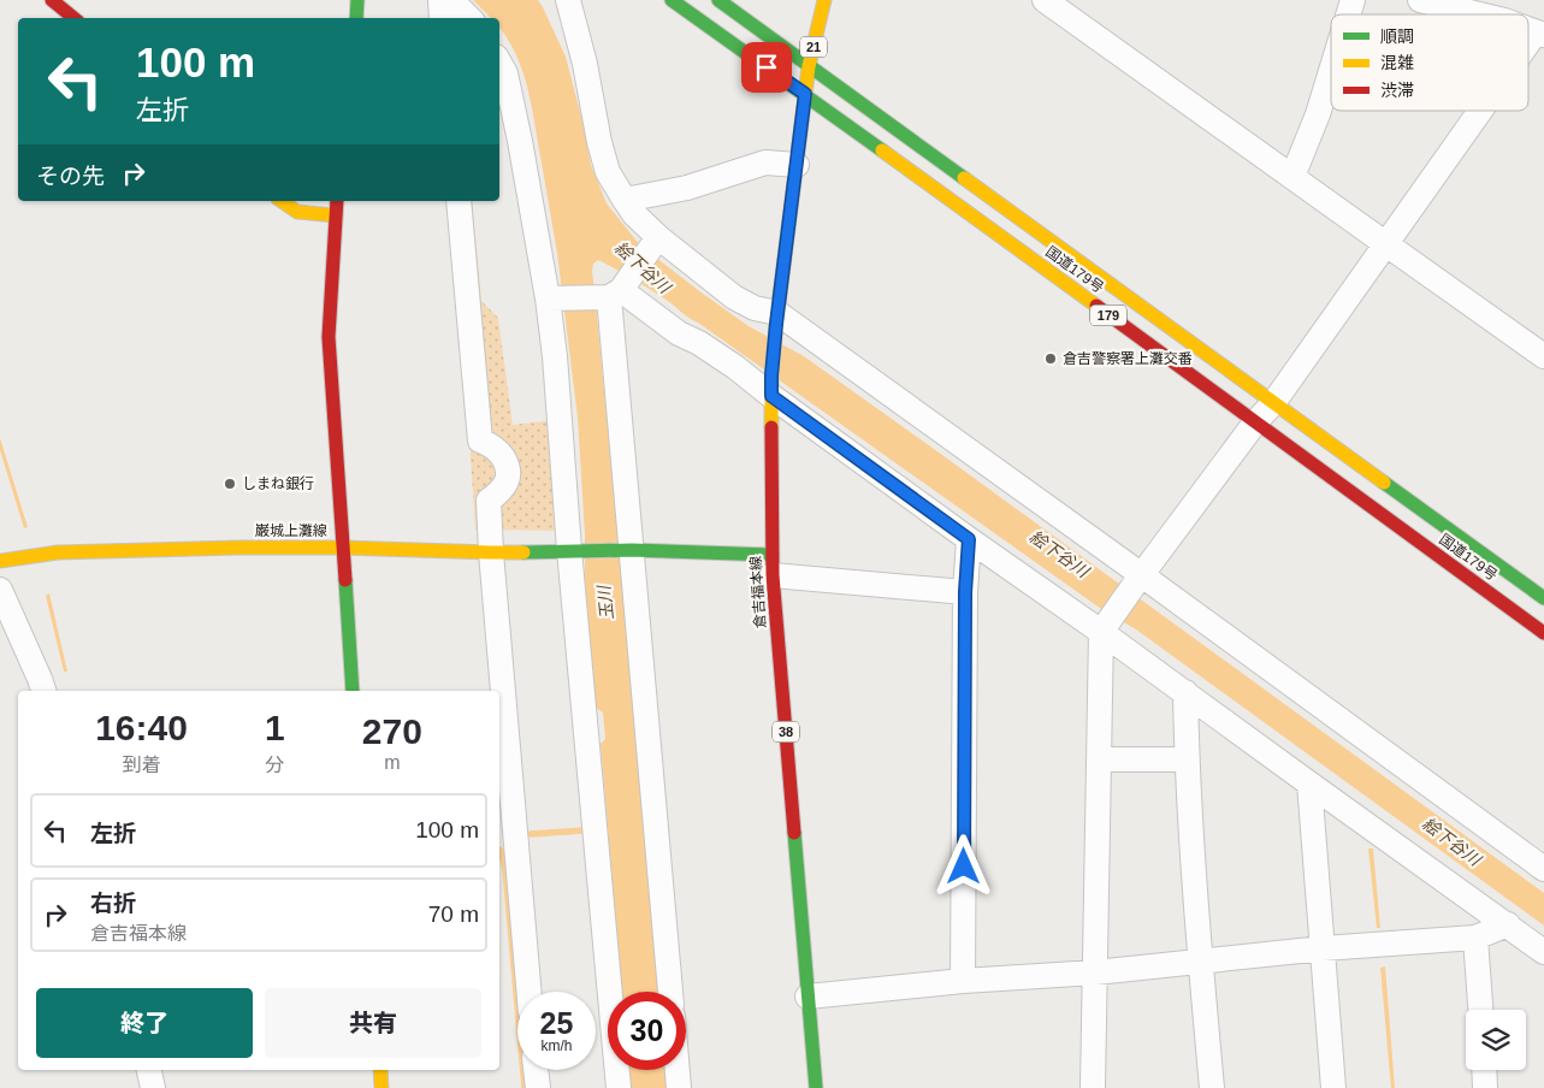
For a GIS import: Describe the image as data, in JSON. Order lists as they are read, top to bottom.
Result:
{
  "streets": {
    "main road": [
      "21",
      "国道179号",
      "179",
      "巌城上灘線",
      "倉吉福本線",
      "38"
    ]
  },
  "crossings": [
    ["21", "国道179号"],
    ["21", "倉吉福本線"],
    ["国道179号", "倉吉福本線"]
  ],
  "water": ["絵下谷川", "玉川"],
  "places": ["倉吉警察署上灘交番", "しまね銀行"],
  "legend": ["順調", "混雑", "渋滞"],
  "page": {
    "turn": ["100 m", "左折"],
    "then": "その先",
    "eta": [
      "16:40",
      "到着",
      "1",
      "分",
      "270",
      "m"
    ],
    "list": [
      {
        "name": "左折",
        "value": "100 m"
      },
      {
        "name": "右折",
        "note": "倉吉福本線",
        "value": "70 m"
      }
    ],
    "buttons": ["終了", "共有"],
    "speed": "25 km/h",
    "limit": "30"
  }
}
